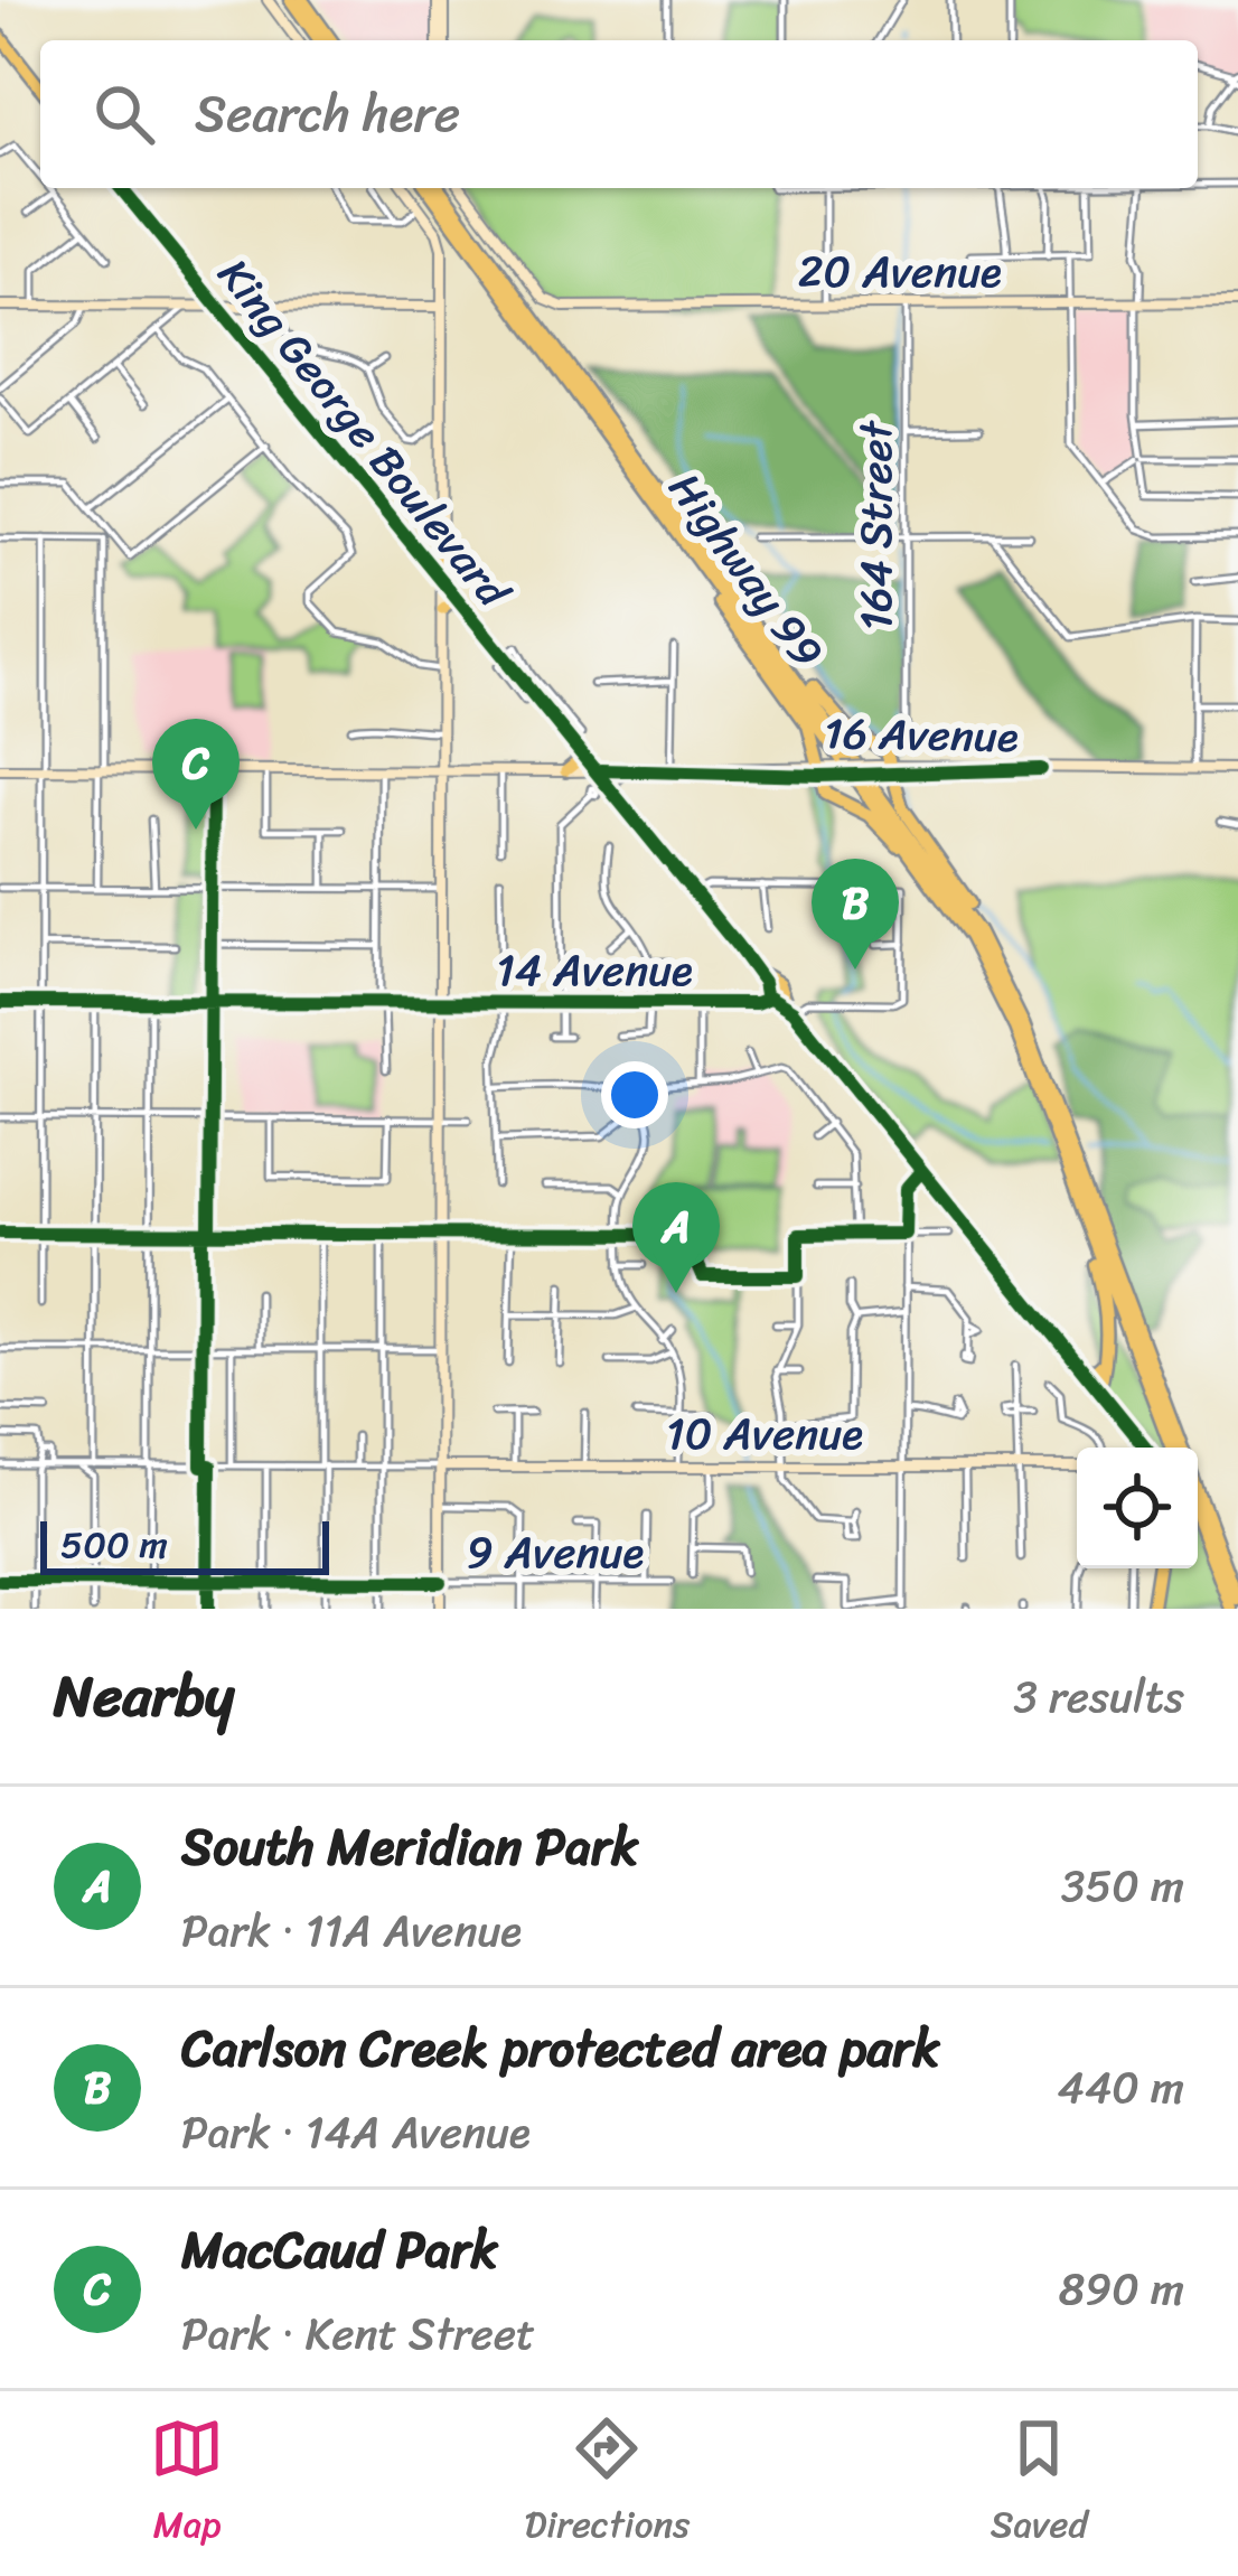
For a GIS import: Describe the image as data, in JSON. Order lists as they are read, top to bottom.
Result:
{
  "streets": {
    "highway": ["Highway 99"],
    "main road": ["King George Boulevard"],
    "street": [
      "20 Avenue",
      "164 Street",
      "16 Avenue",
      "14 Avenue",
      "10 Avenue",
      "9 Avenue"
    ]
  },
  "crossings": [
    ["20 Avenue", "164 Street"],
    ["King George Boulevard", "16 Avenue"],
    ["King George Boulevard", "14 Avenue"]
  ],
  "scale_bar": "500 m",
  "page": {
    "search": "Search here",
    "pins": ["C", "B", "A"],
    "scale": "500 m",
    "heading": ["Nearby", "3 results"],
    "list": [
      {
        "mark": "A",
        "name": "South Meridian Park",
        "note": "Park · 11A Avenue",
        "value": "350 m"
      },
      {
        "mark": "B",
        "name": "Carlson Creek protected area park",
        "note": "Park · 14A Avenue",
        "value": "440 m"
      },
      {
        "mark": "C",
        "name": "MacCaud Park",
        "note": "Park · Kent Street",
        "value": "890 m"
      }
    ],
    "nav": ["Map", "Directions", "Saved"]
  }
}
